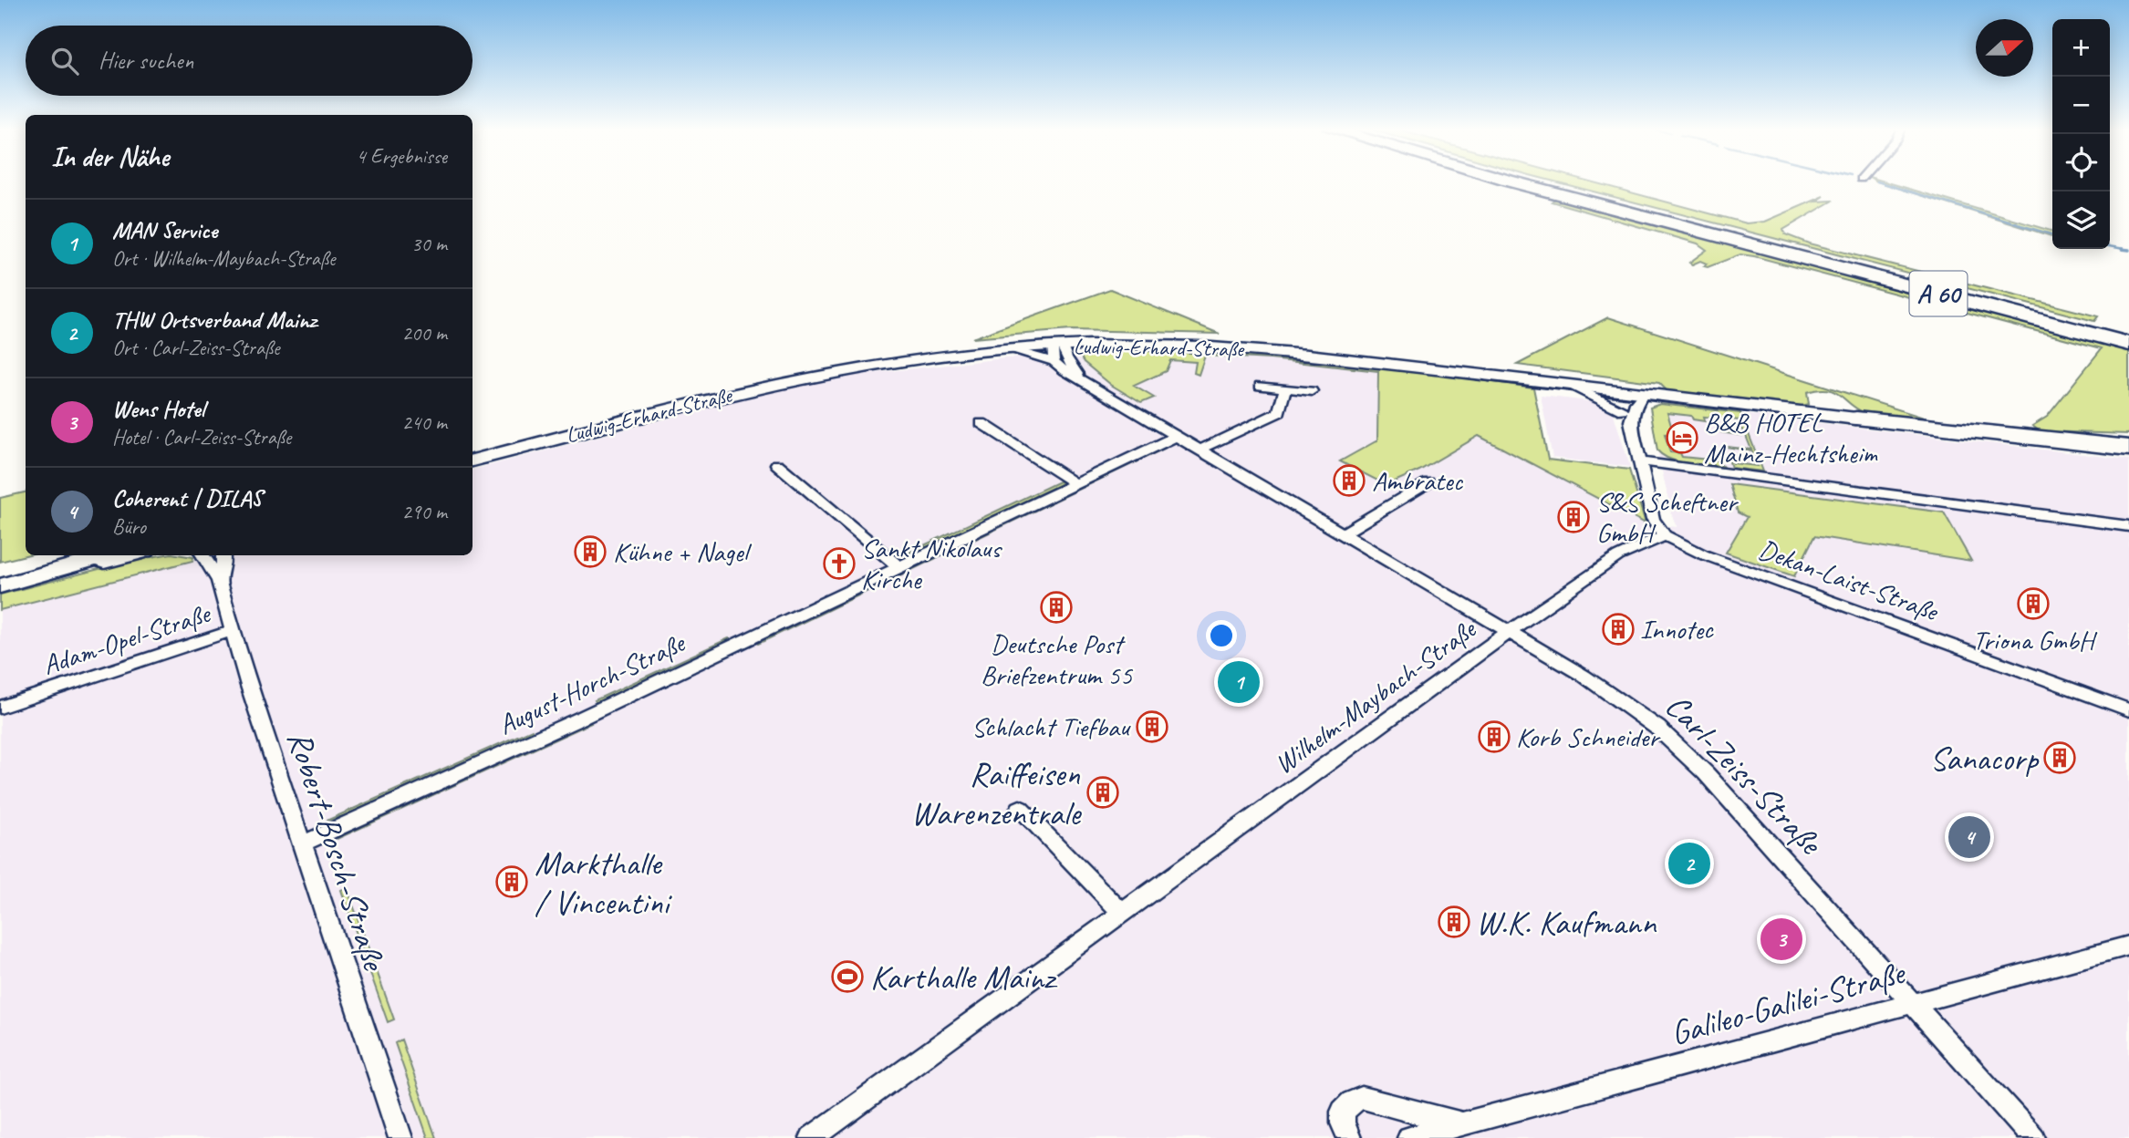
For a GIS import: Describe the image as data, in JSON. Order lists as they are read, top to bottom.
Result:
{
  "streets": {
    "highway": ["A 60"],
    "main road": ["Ludwig-Erhard-Straße"],
    "street": [
      "Dekan-Laist-Straße",
      "Adam-Opel-Straße",
      "August-Horch-Straße",
      "Wilhelm-Maybach-Straße",
      "Carl-Zeiss-Straße",
      "Robert-Bosch-Straße",
      "Galileo-Galilei-Straße"
    ]
  },
  "crossings": [
    ["Ludwig-Erhard-Straße", "Carl-Zeiss-Straße"],
    ["Dekan-Laist-Straße", "Wilhelm-Maybach-Straße"],
    ["Adam-Opel-Straße", "Robert-Bosch-Straße"],
    ["August-Horch-Straße", "Carl-Zeiss-Straße"],
    ["August-Horch-Straße", "Robert-Bosch-Straße"],
    ["Wilhelm-Maybach-Straße", "Carl-Zeiss-Straße"],
    ["Carl-Zeiss-Straße", "Galileo-Galilei-Straße"]
  ],
  "places": {
    "hotel": ["B&B HOTEL Mainz-Hechtsheim"],
    "building": [
      "Ambratec",
      "S&S Scheftner GmbH",
      "Kühne + Nagel",
      "Triona GmbH",
      "Deutsche Post Briefzentrum 55",
      "Innotec",
      "Schlacht Tiefbau",
      "Korb Schneider",
      "Sanacorp",
      "Raiffeisen Warenzentrale",
      "Markthalle / Vincentini",
      "W.K. Kaufmann"
    ],
    "church": ["Sankt Nikolaus Kirche"],
    "sports": ["Karthalle Mainz"]
  },
  "north": "right",
  "page": {
    "map_buttons": ["+", "−"],
    "search": "Hier suchen",
    "heading": ["In der Nähe", "4 Ergebnisse"],
    "list": [
      {
        "mark": "1",
        "name": "MAN Service",
        "note": "Ort · Wilhelm-Maybach-Straße",
        "value": "30 m"
      },
      {
        "mark": "2",
        "name": "THW Ortsverband Mainz",
        "note": "Ort · Carl-Zeiss-Straße",
        "value": "200 m"
      },
      {
        "mark": "3",
        "name": "Wens Hotel",
        "note": "Hotel · Carl-Zeiss-Straße",
        "value": "240 m"
      },
      {
        "mark": "4",
        "name": "Coherent | DILAS",
        "note": "Büro",
        "value": "290 m"
      }
    ],
    "pins": [
      "1",
      "4",
      "2",
      "3"
    ]
  }
}
